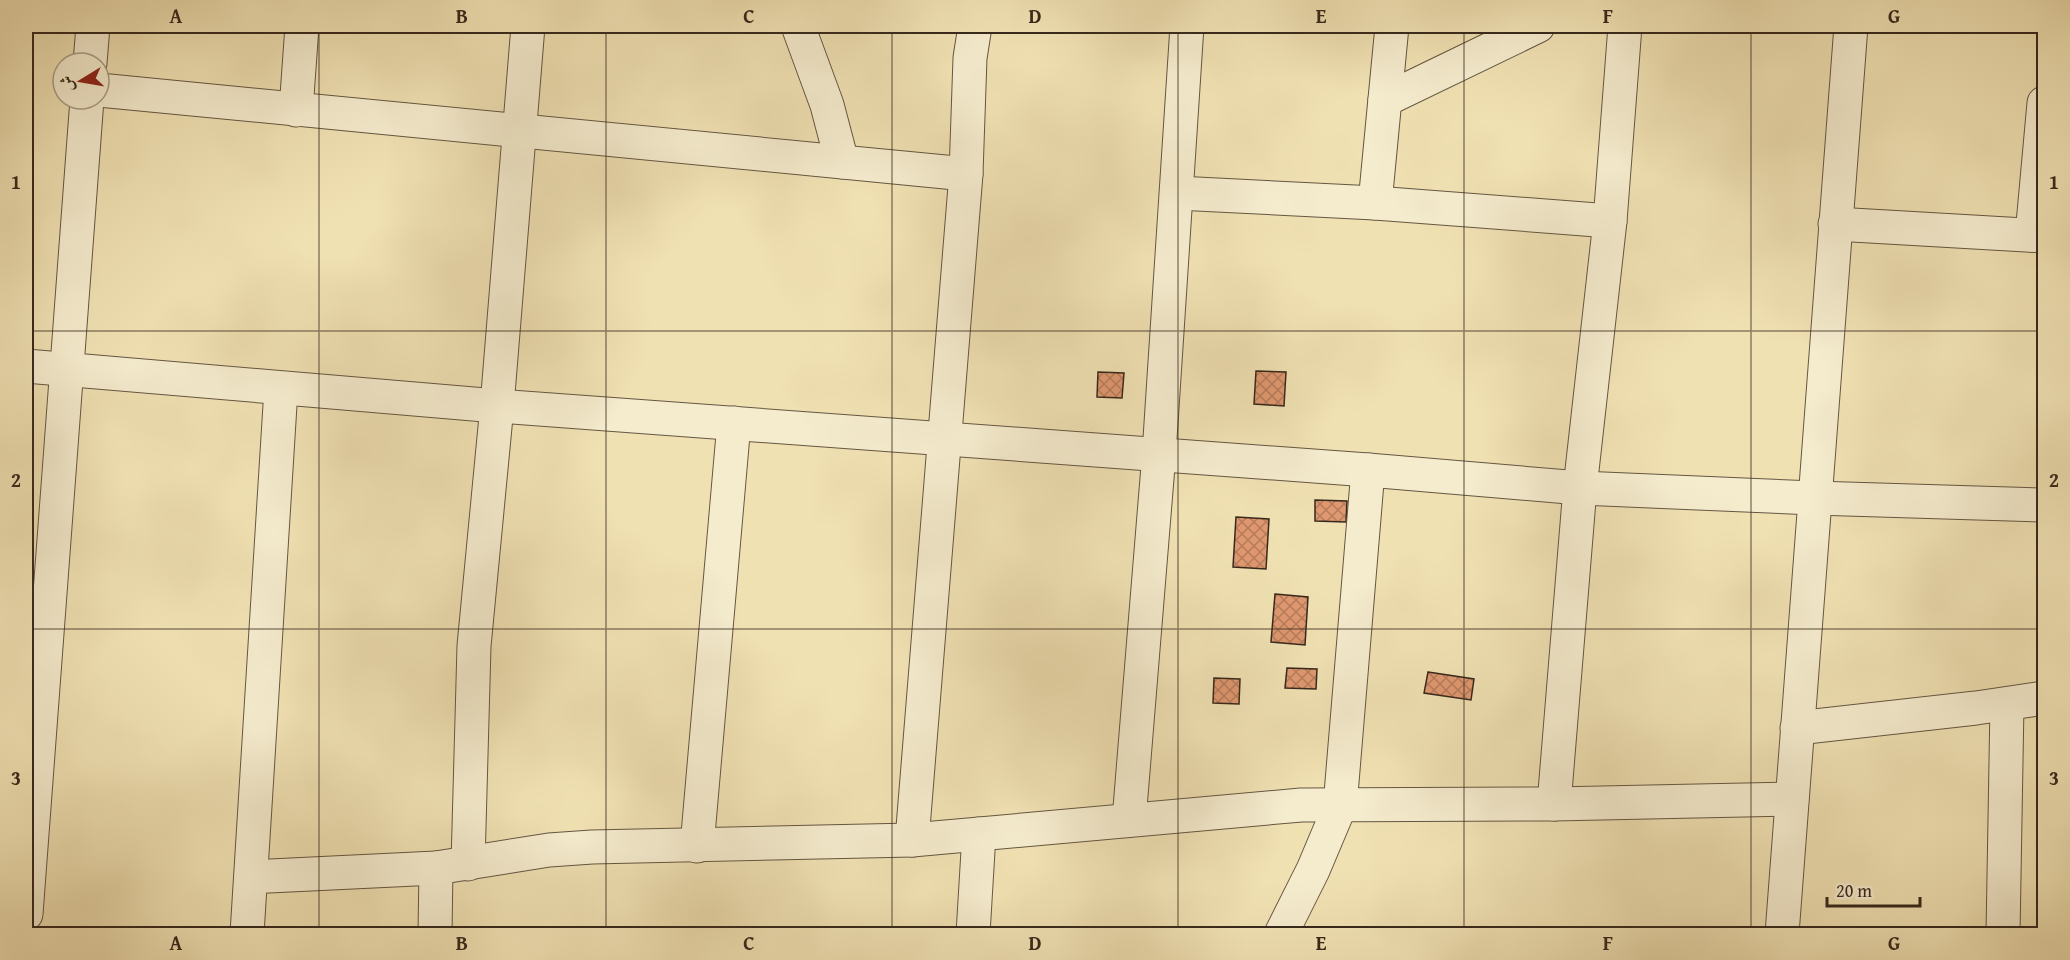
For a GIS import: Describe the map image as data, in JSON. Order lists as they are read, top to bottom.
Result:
{
  "scale_bar": "20 m",
  "north": "left",
  "grid": {
    "columns": [
      "A",
      "B",
      "C",
      "D",
      "E",
      "F",
      "G"
    ],
    "rows": ["1", "2", "3"]
  }
}
